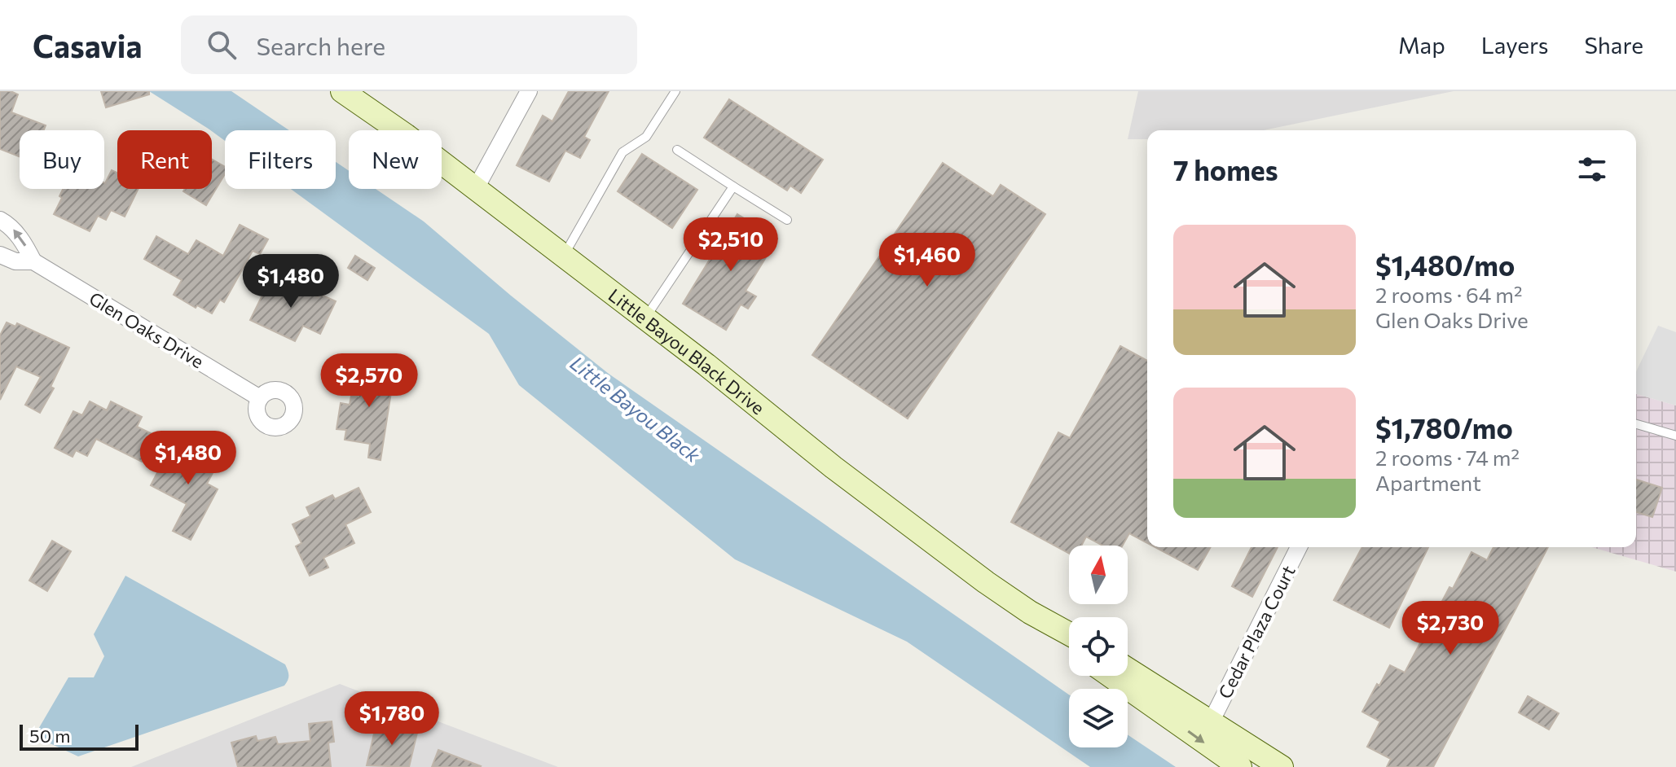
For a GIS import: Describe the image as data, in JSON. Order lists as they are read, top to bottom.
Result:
{
  "streets": {
    "main road": ["Little Bayou Black Drive"],
    "street": ["Glen Oaks Drive", "Cedar Plaza Court"]
  },
  "water": ["Little Bayou Black"],
  "scale_bar": "50 m",
  "north": "top",
  "page": {
    "header": "Casavia",
    "search": "Search here",
    "nav": ["Map", "Layers", "Share"],
    "chip": [
      "Buy",
      "Rent",
      "Filters",
      "New"
    ],
    "heading": "7 homes",
    "list": [
      {
        "name": "$1,480/mo",
        "note": "2 rooms · 64 m² · Glen Oaks Drive"
      },
      {
        "name": "$1,780/mo",
        "note": "2 rooms · 74 m² · Apartment"
      }
    ],
    "price": [
      "$2,510",
      "$1,460",
      "$1,480",
      "$2,570",
      "$1,480",
      "$2,730",
      "$1,780"
    ],
    "scale": "50 m"
  }
}
